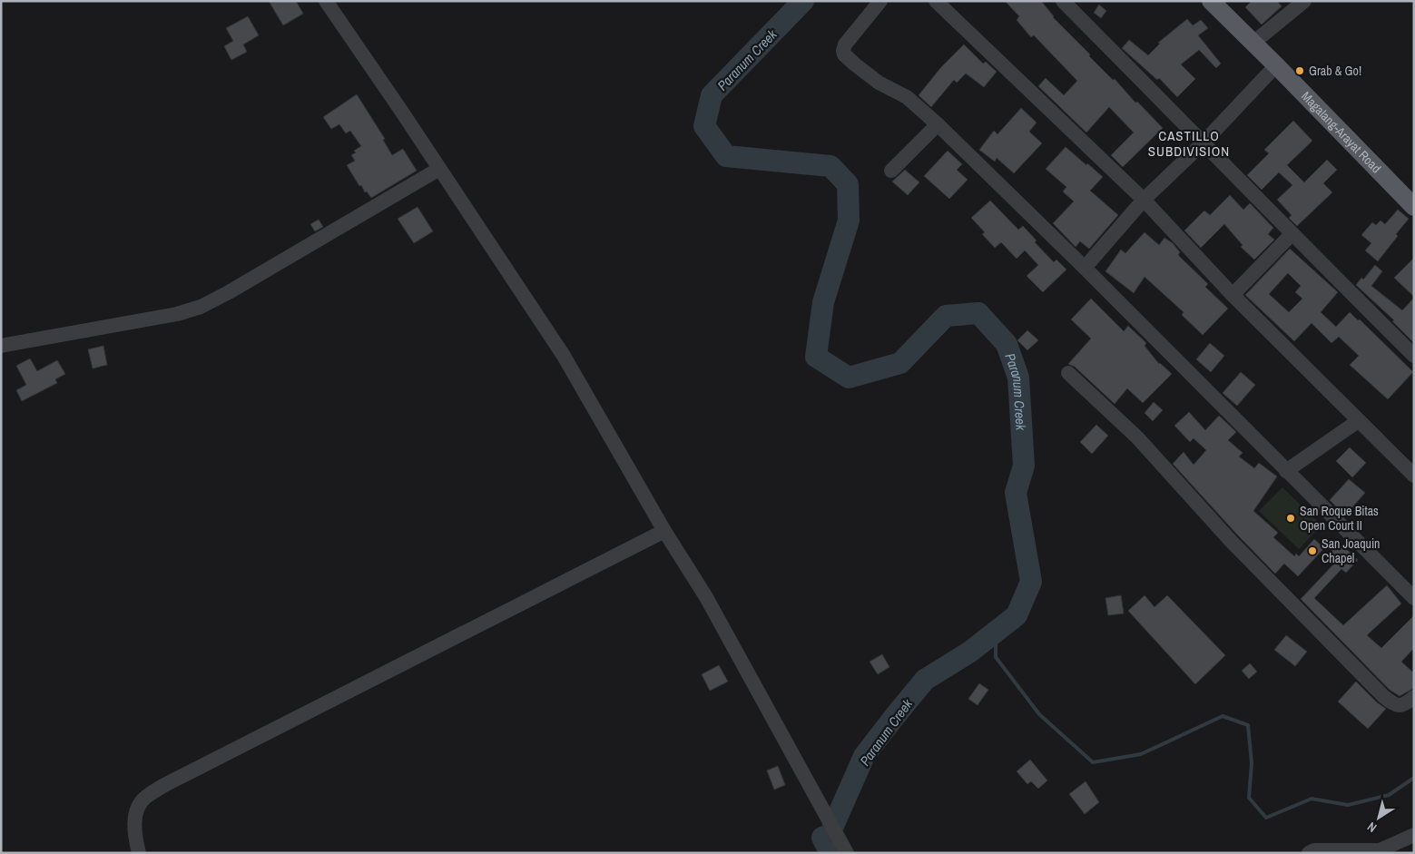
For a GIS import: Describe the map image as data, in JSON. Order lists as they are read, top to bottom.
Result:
{
  "streets": {
    "main road": ["Magalang-Arayat Road"]
  },
  "districts": ["CASTILLO SUBDIVISION"],
  "water": ["Paranum Creek"],
  "places": ["Grab & Go!", "San Roque Bitas Open Court II", "San Joaquin Chapel"],
  "north": "bottom left"
}
